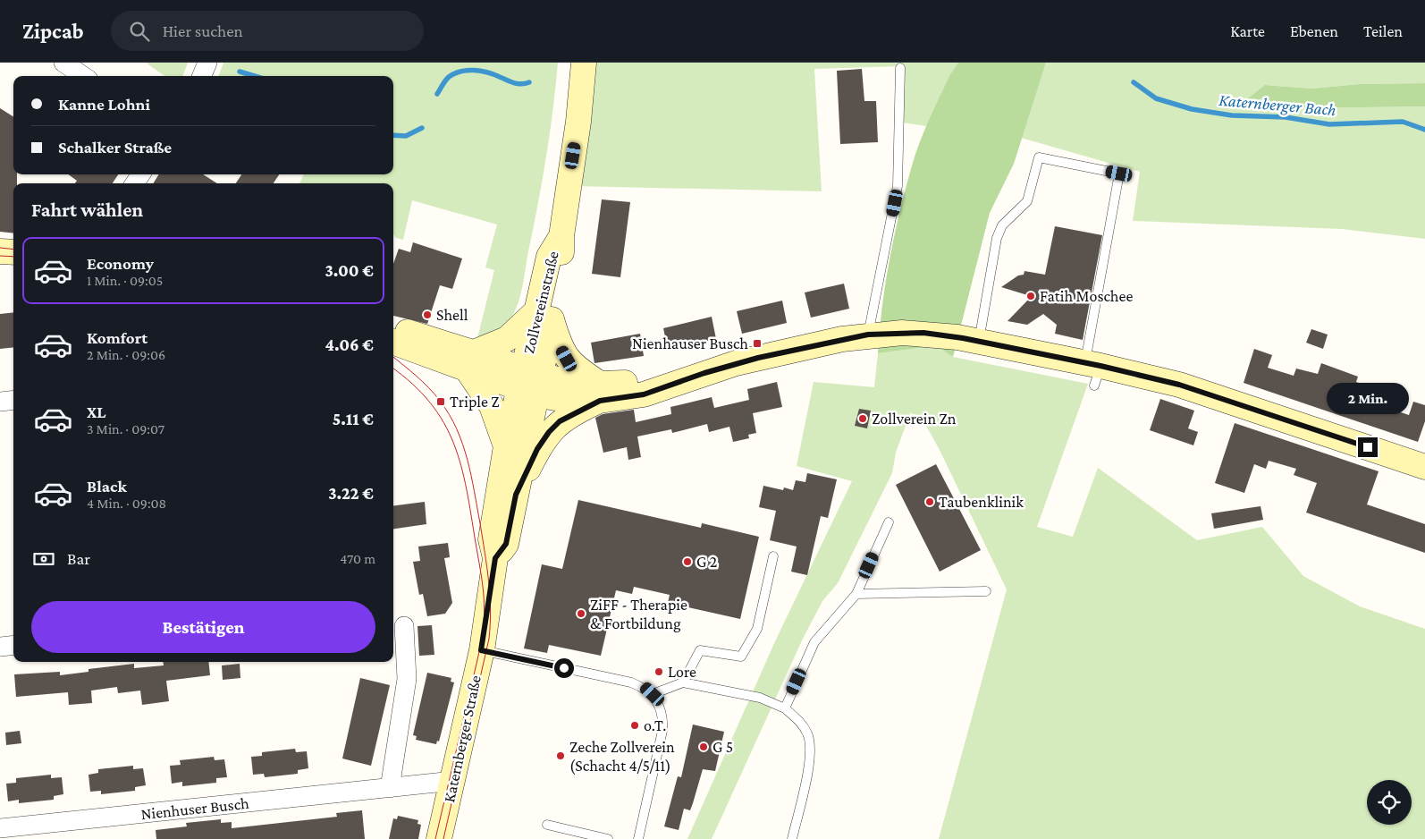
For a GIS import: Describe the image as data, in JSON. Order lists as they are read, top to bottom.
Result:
{
  "streets": {
    "main road": ["Zollvereinstraße", "Katernberger Straße"],
    "street": ["Nienhuser Busch"]
  },
  "crossings": [
    ["Zollvereinstraße", "Katernberger Straße"],
    ["Katernberger Straße", "Nienhuser Busch"]
  ],
  "water": ["Katernberger Bach"],
  "places": {
    "other": [
      "Fatih Moschee",
      "Shell",
      "Zollverein Zn",
      "Taubenklinik",
      "G 2",
      "ZiFF - Therapie & Fortbildung",
      "Lore",
      "o.T.",
      "G 5",
      "Zeche Zollverein (Schacht 4/5/11)"
    ],
    "transit": ["Nienhauser Busch", "Triple Z"]
  },
  "page": {
    "header": "Zipcab",
    "search": "Hier suchen",
    "nav": ["Karte", "Ebenen", "Teilen"],
    "banner": ["Kanne Lohni", "Schalker Straße"],
    "heading": "Fahrt wählen",
    "list": [
      {
        "name": "Economy",
        "note": "1 Min. · 09:05",
        "value": "3.00 €"
      },
      {
        "name": "Komfort",
        "note": "2 Min. · 09:06",
        "value": "4.06 €"
      },
      {
        "name": "XL",
        "note": "3 Min. · 09:07",
        "value": "5.11 €"
      },
      {
        "name": "Black",
        "note": "4 Min. · 09:08",
        "value": "3.22 €"
      }
    ],
    "bubble": "2 Min.",
    "pay": ["Bar", "470 m"],
    "buttons": "Bestätigen"
  }
}
